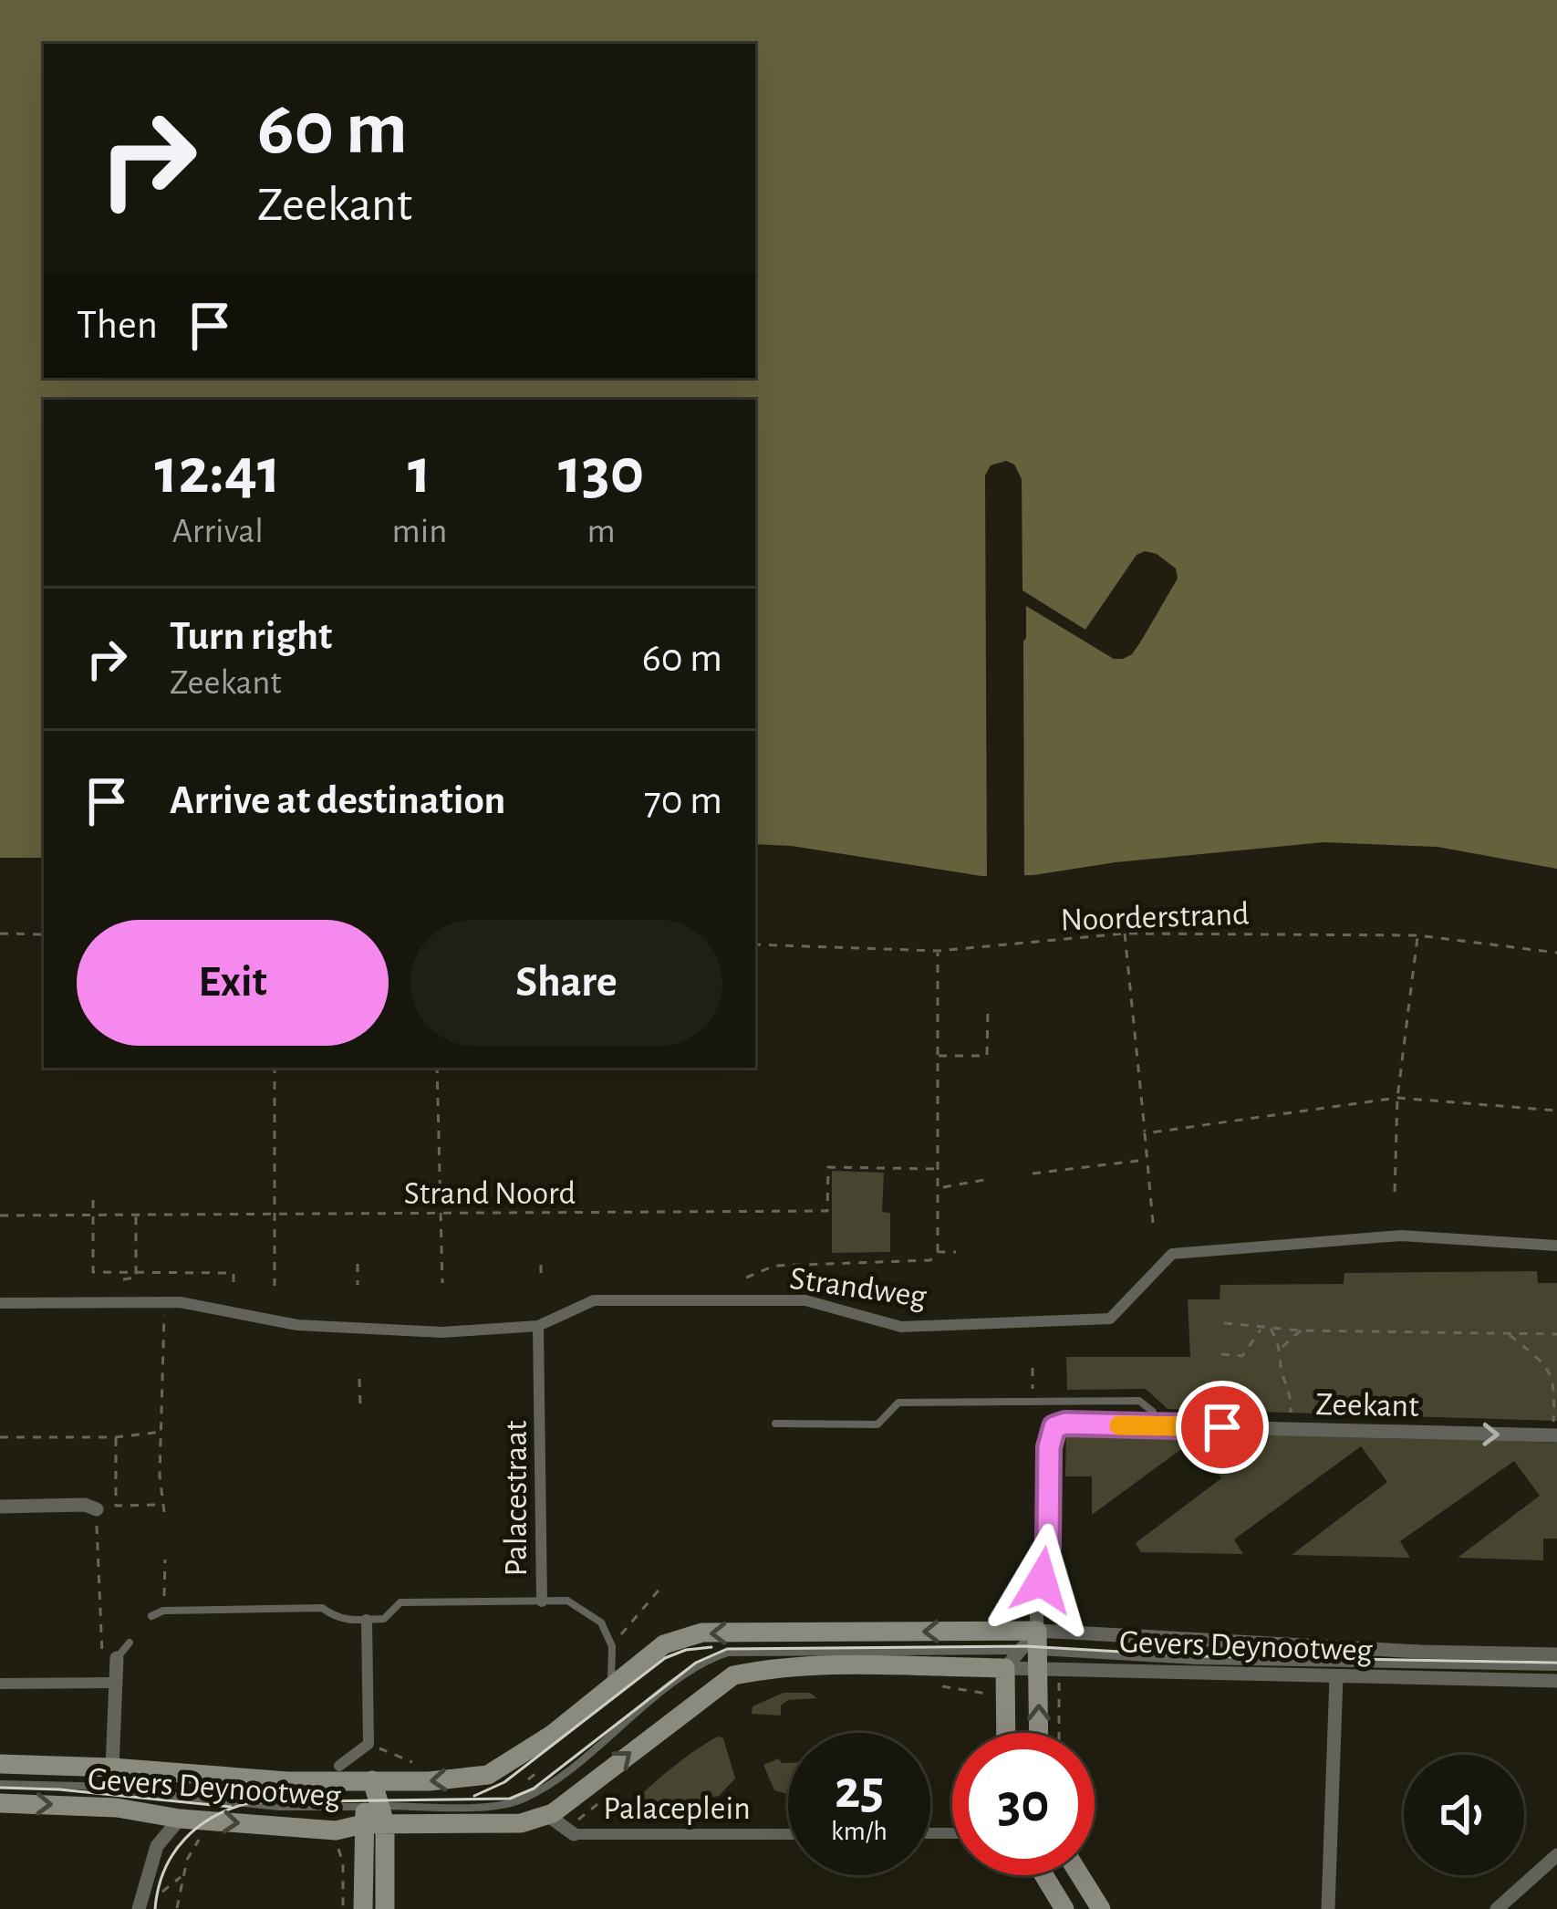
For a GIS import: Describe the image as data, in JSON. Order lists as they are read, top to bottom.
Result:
{
  "streets": {
    "main road": ["Gevers Deynootweg"],
    "street": [
      "Strandweg",
      "Zeekant",
      "Palacestraat",
      "Palaceplein"
    ],
    "path": ["Noorderstrand", "Strand Noord"]
  },
  "crossings": [
    ["Strandweg", "Palacestraat"],
    ["Zeekant", "Gevers Deynootweg"],
    ["Gevers Deynootweg", "Palaceplein"]
  ],
  "one_way": ["Zeekant"],
  "page": {
    "turn": ["60 m", "Zeekant"],
    "then": "Then",
    "eta": [
      "12:41",
      "Arrival",
      "1",
      "min",
      "130",
      "m"
    ],
    "list": [
      {
        "name": "Turn right",
        "note": "Zeekant",
        "value": "60 m"
      },
      {
        "name": "Arrive at destination",
        "value": "70 m"
      }
    ],
    "buttons": ["Exit", "Share"],
    "speed": "25 km/h",
    "limit": "30"
  }
}
